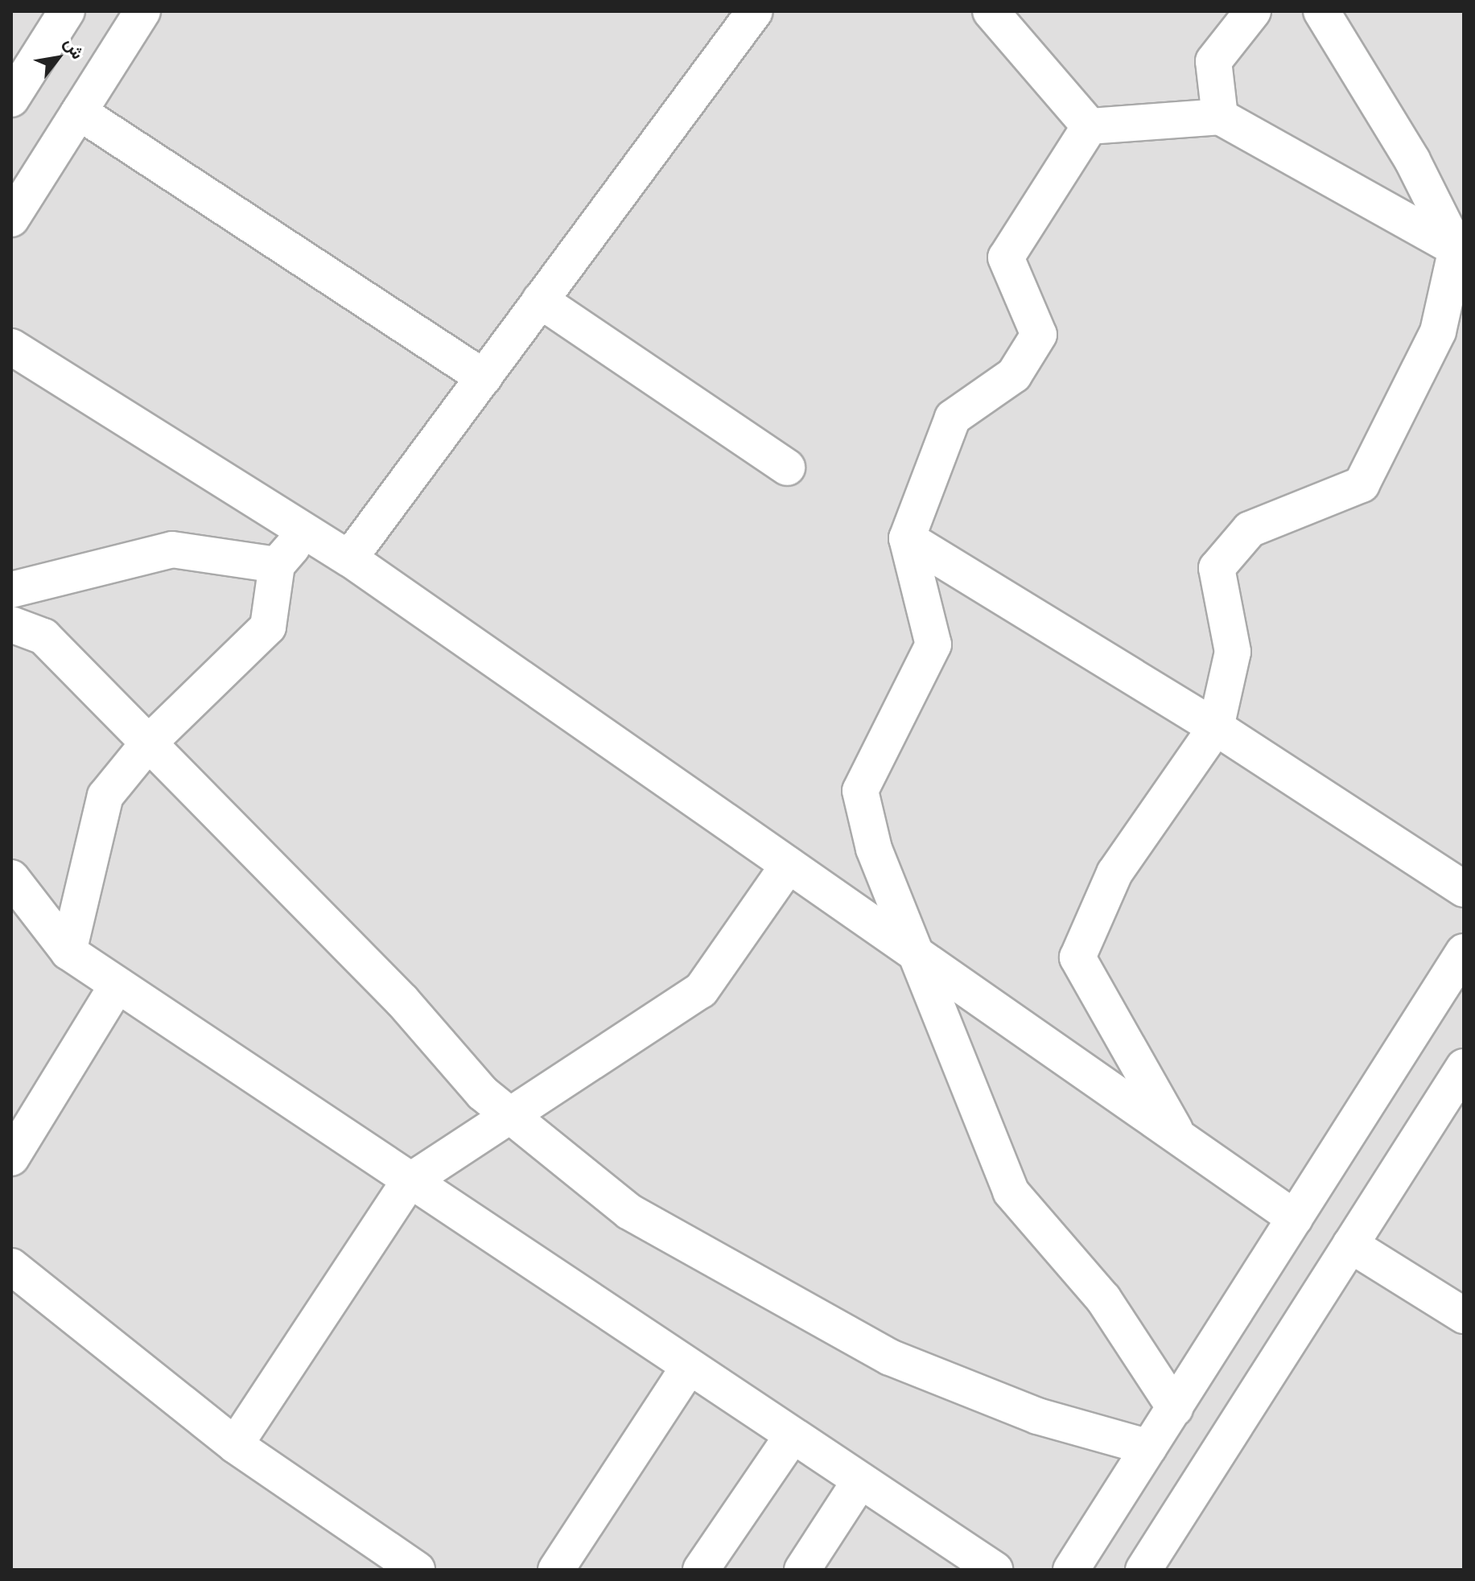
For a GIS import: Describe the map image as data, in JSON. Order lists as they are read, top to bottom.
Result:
{
  "north": "top right"
}
